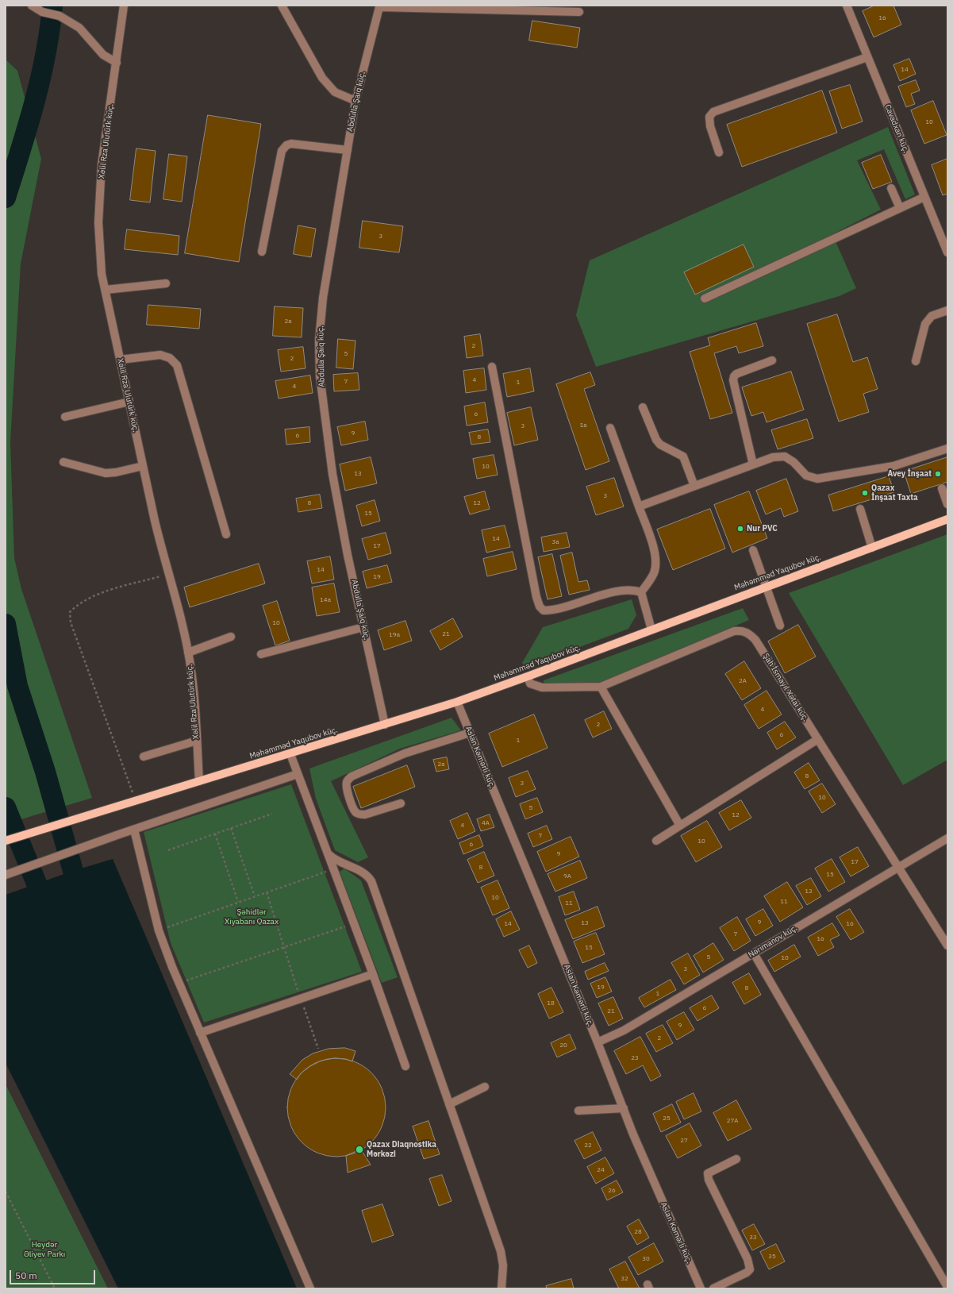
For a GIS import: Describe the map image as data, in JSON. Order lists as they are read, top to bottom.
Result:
{
  "streets": {
    "main road": ["Məhəmməd Yaqubov küç."],
    "street": [
      "Abdulla Şaiq küç.",
      "Cavadxan küç.",
      "Xəlil Rza Ulutürk küç.",
      "Şah İsmayıl Xətai küç.",
      "Aslan Kəmərli küç.",
      "Nərimanov küç."
    ]
  },
  "crossings": [
    ["Abdulla Şaiq küç.", "Məhəmməd Yaqubov küç."],
    ["Xəlil Rza Ulutürk küç.", "Məhəmməd Yaqubov küç."],
    ["Məhəmməd Yaqubov küç.", "Şah İsmayıl Xətai küç."],
    ["Məhəmməd Yaqubov küç.", "Aslan Kəmərli küç."],
    ["Şah İsmayıl Xətai küç.", "Nərimanov küç."],
    ["Aslan Kəmərli küç.", "Nərimanov küç."]
  ],
  "parks": ["Şəhidlər Xiyabanı Qazax", "Heydər Əliyev Parkı"],
  "places": [
    "Avey İnşaat",
    "Qazax İnşaat Taxta",
    "Nur PVC",
    "Qazax Diaqnostika Mərkəzi"
  ],
  "house_numbers": [
    "16",
    "14",
    "10",
    "3",
    "2a",
    "2",
    "5",
    "2",
    "4",
    "7",
    "1",
    "4",
    "6",
    "1a",
    "3",
    "9",
    "6",
    "8",
    "10",
    "13",
    "3",
    "8",
    "12",
    "15",
    "14",
    "3a",
    "17",
    "14",
    "19",
    "14a",
    "10",
    "21",
    "19a",
    "2A",
    "4",
    "2",
    "6",
    "1",
    "2a",
    "8",
    "3",
    "10",
    "5",
    "12",
    "4A",
    "4",
    "7",
    "10",
    "6",
    "9",
    "17",
    "8",
    "15",
    "9A",
    "13",
    "10",
    "11",
    "11",
    "9",
    "13",
    "14",
    "16",
    "7",
    "16",
    "15",
    "5",
    "10",
    "3",
    "19",
    "8",
    "1",
    "18",
    "6",
    "21",
    "9",
    "2",
    "20",
    "23",
    "25",
    "27A",
    "27",
    "22",
    "24",
    "26",
    "28",
    "33",
    "35",
    "30",
    "32"
  ],
  "scale_bar": "50 m"
}
